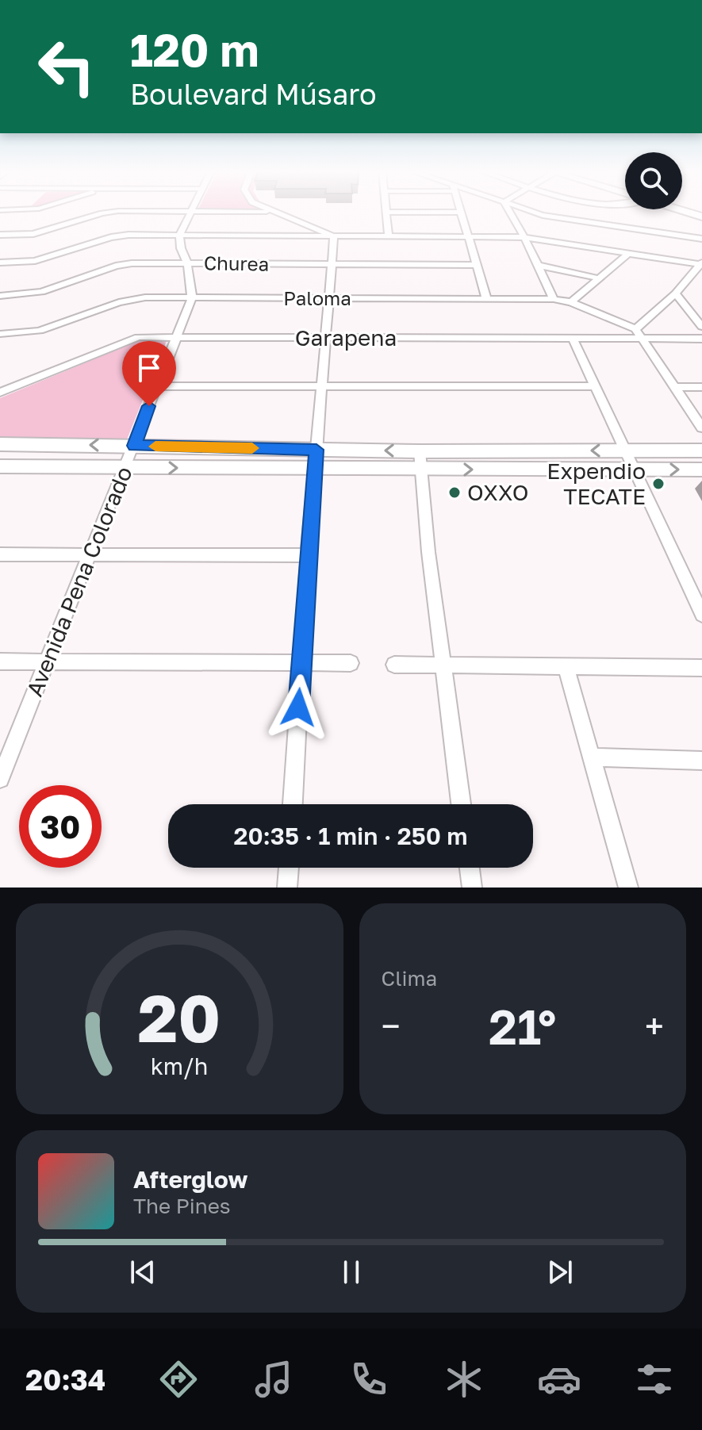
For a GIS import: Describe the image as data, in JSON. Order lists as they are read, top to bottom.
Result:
{
  "streets": {
    "street": [
      "Churea",
      "Paloma",
      "Garapena",
      "Avenida Pena Colorado"
    ]
  },
  "crossings": [
    ["Churea", "Avenida Pena Colorado"],
    ["Paloma", "Avenida Pena Colorado"],
    ["Garapena", "Avenida Pena Colorado"]
  ],
  "places": ["Expendio TECATE", "OXXO"],
  "page": {
    "turn": ["120 m", "Boulevard Músaro"],
    "limit": "30",
    "trip": "20:35 · 1 min · 250 m",
    "tile": "Clima",
    "heat": ["−", "21°", "+"],
    "song": ["Afterglow", "The Pines"],
    "tabs": "20:34",
    "gauge": ["20", "km/h"]
  }
}
